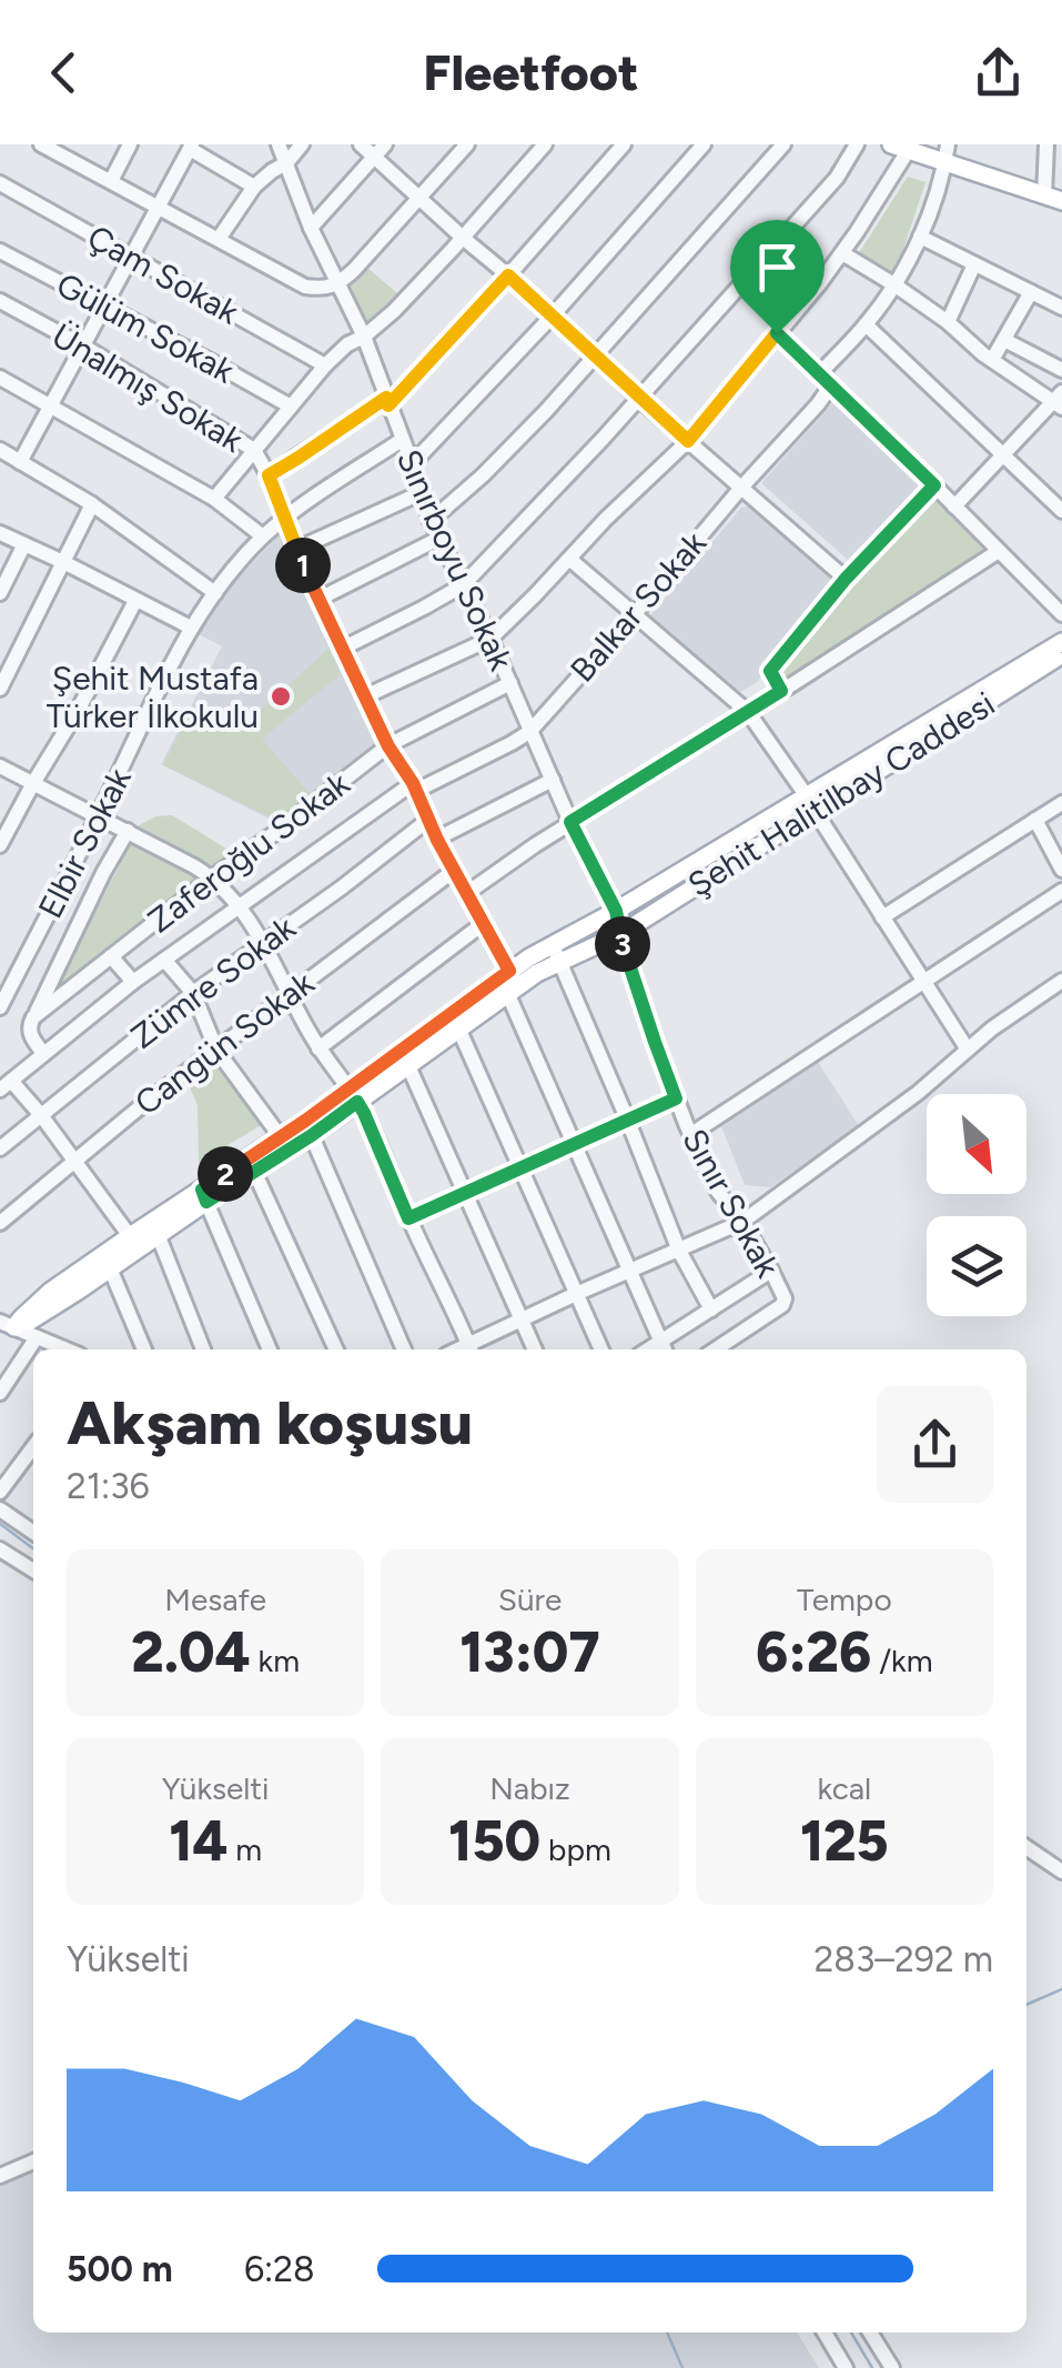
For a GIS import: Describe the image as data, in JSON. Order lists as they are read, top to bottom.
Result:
{
  "streets": {
    "main road": ["Şehit Halitilbay Caddesi"],
    "street": [
      "Çam Sokak",
      "Gülüm Sokak",
      "Ünalmış Sokak",
      "Sınırboyu Sokak",
      "Balkar Sokak",
      "Elbir Sokak",
      "Zaferoğlu Sokak",
      "Zümre Sokak",
      "Cangün Sokak",
      "Sınır Sokak"
    ]
  },
  "crossings": [
    ["Ünalmış Sokak", "Balkar Sokak"],
    ["Ünalmış Sokak", "Elbir Sokak"],
    ["Ünalmış Sokak", "Zaferoğlu Sokak"],
    ["Ünalmış Sokak", "Zümre Sokak"],
    ["Ünalmış Sokak", "Cangün Sokak"],
    ["Sınırboyu Sokak", "Balkar Sokak"],
    ["Sınırboyu Sokak", "Şehit Halitilbay Caddesi"],
    ["Sınırboyu Sokak", "Elbir Sokak"],
    ["Sınırboyu Sokak", "Zaferoğlu Sokak"],
    ["Sınırboyu Sokak", "Sınır Sokak"],
    ["Şehit Halitilbay Caddesi", "Sınır Sokak"]
  ],
  "places": ["Şehit Mustafa Türker İlkokulu"],
  "north": "bottom right",
  "page": {
    "header": "Fleetfoot",
    "pins": ["1", "3", "2"],
    "heading": ["Akşam koşusu", "21:36"],
    "stats": [
      ["Mesafe", "2.04 km"],
      ["Süre", "13:07"],
      ["Tempo", "6:26 /km"],
      ["Yükselti", "14 m"],
      ["Nabız", "150 bpm"],
      ["kcal", "125"]
    ],
    "chart": ["Yükselti", "283–292 m"],
    "list": [
      {
        "name": "500 m",
        "note": "6:28"
      }
    ]
  }
}
